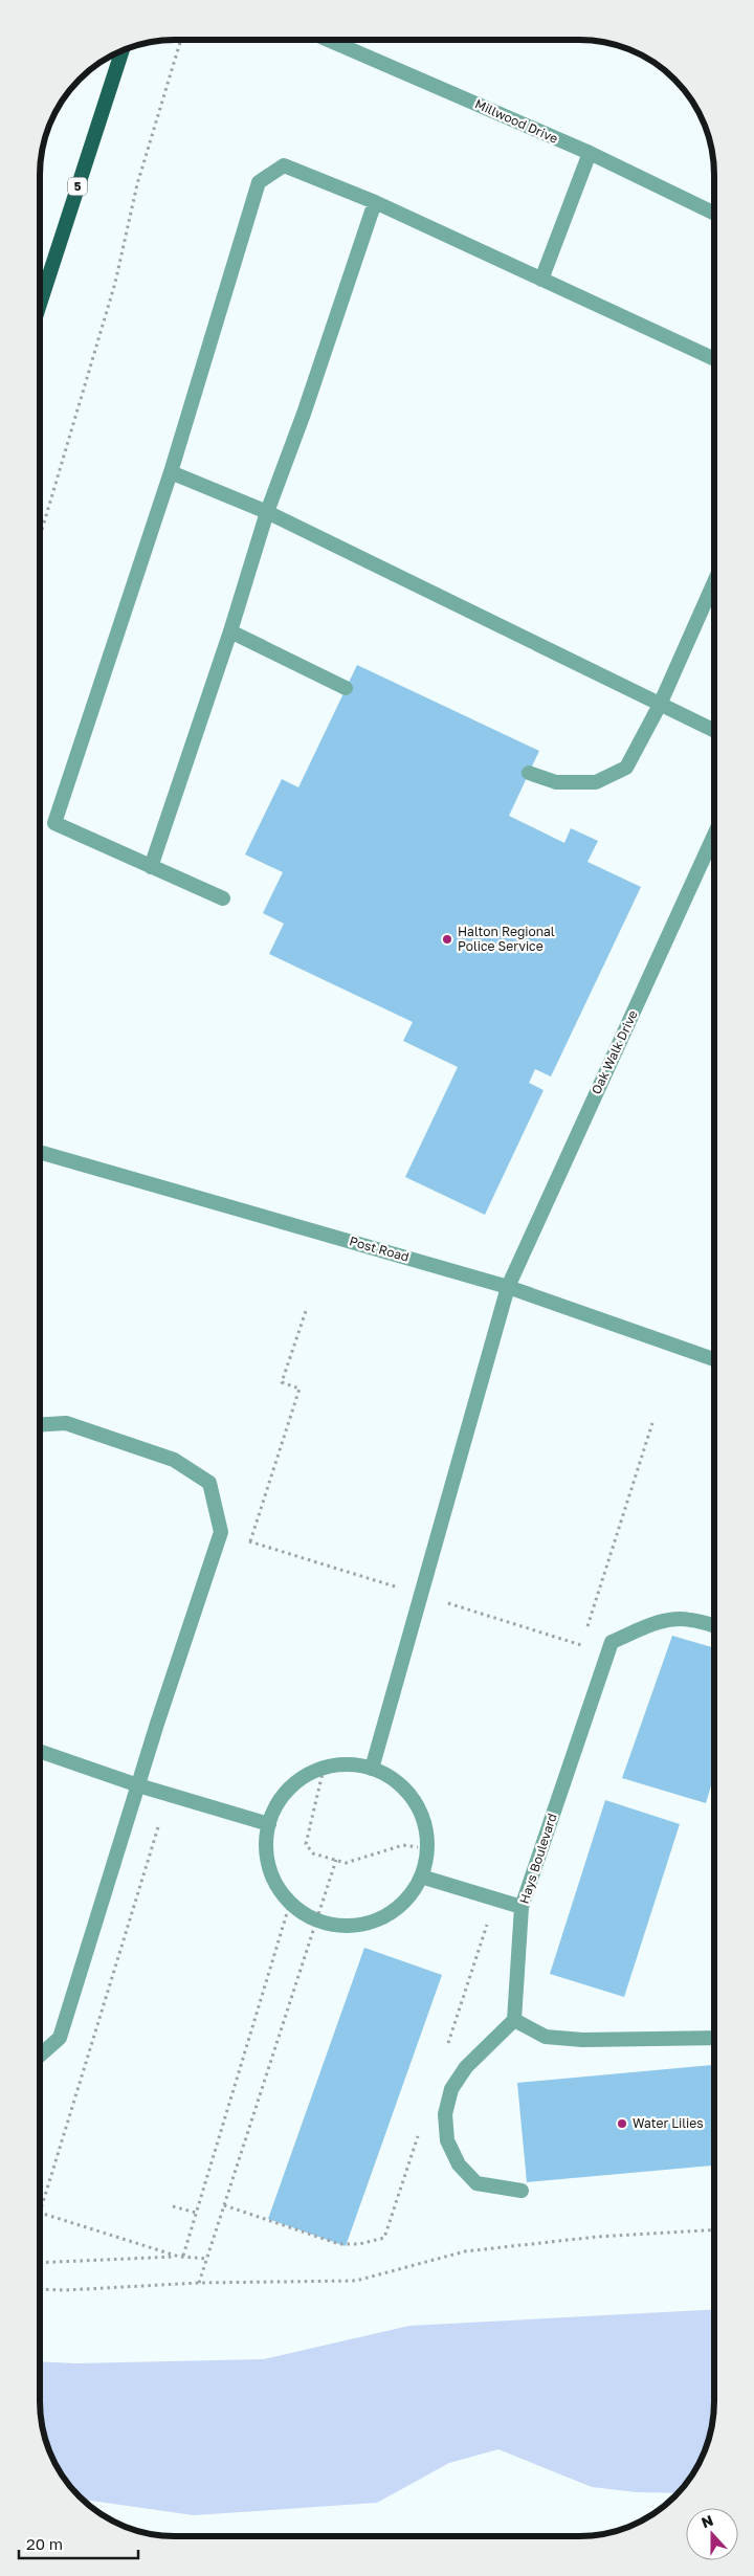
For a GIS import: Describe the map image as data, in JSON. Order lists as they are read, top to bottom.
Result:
{
  "streets": {
    "main road": ["5"],
    "street": [
      "Millwood Drive",
      "Oak Walk Drive",
      "Post Road",
      "Hays Boulevard"
    ]
  },
  "crossings": [
    ["Oak Walk Drive", "Post Road"]
  ],
  "places": ["Halton Regional Police Service", "Water Lilies"],
  "scale_bar": "20 m",
  "north": "top"
}
